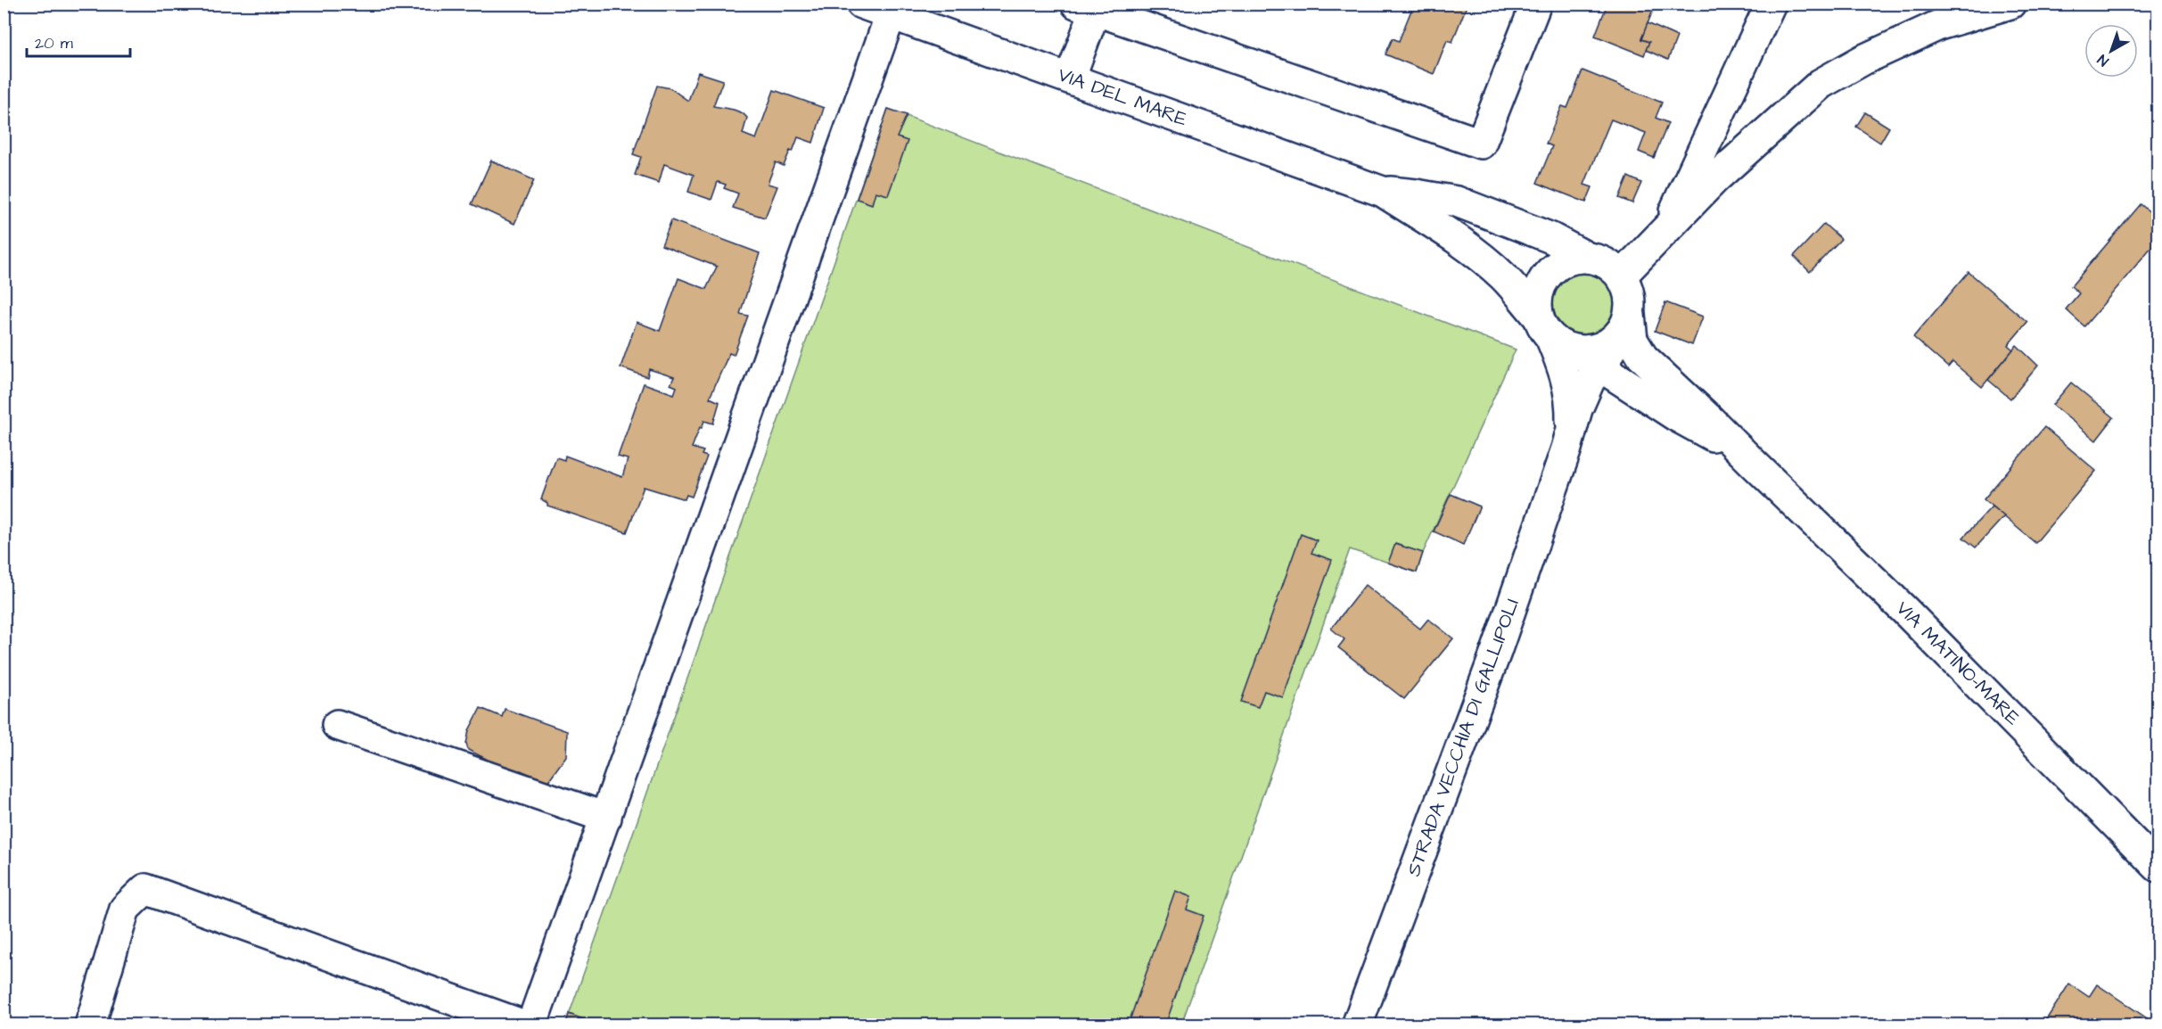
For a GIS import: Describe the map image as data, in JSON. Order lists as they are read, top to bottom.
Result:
{
  "streets": {
    "street": ["VIA DEL MARE", "VIA MATINO-MARE", "STRADA VECCHIA DI GALLIPOLI"]
  },
  "crossings": [
    ["VIA DEL MARE", "STRADA VECCHIA DI GALLIPOLI"]
  ],
  "scale_bar": "20 m",
  "north": "bottom left"
}
